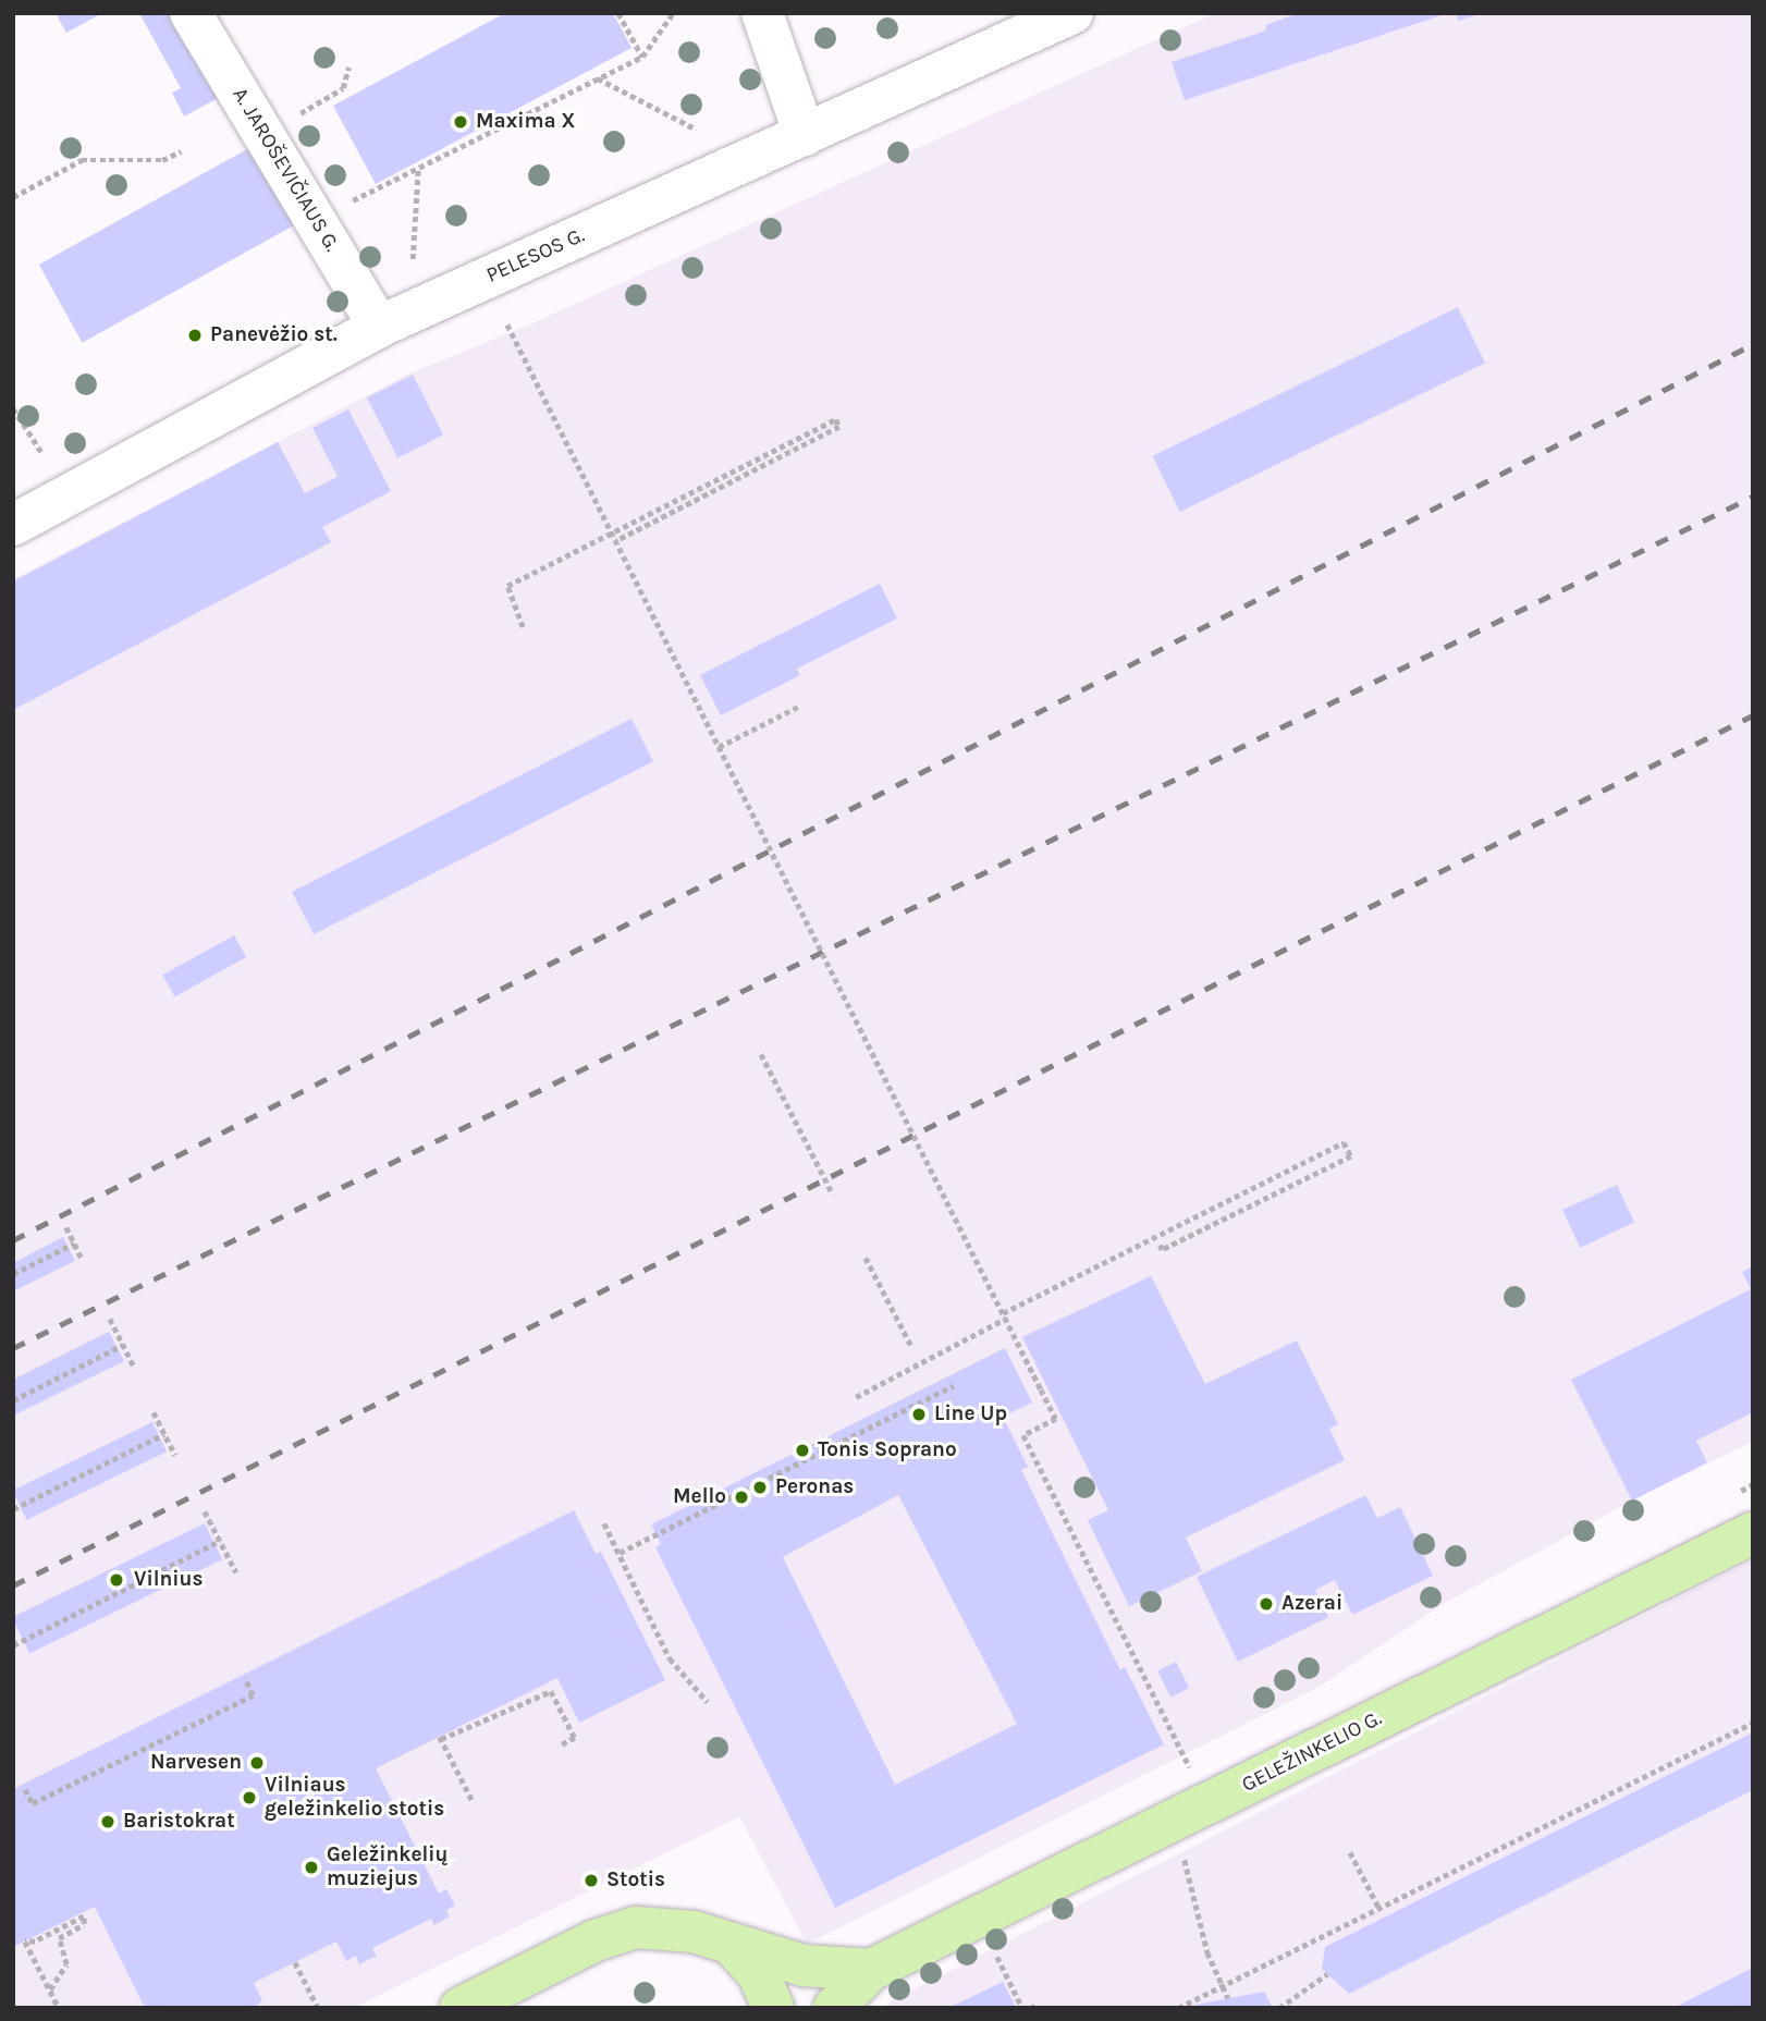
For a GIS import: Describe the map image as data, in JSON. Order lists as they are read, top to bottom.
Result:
{
  "streets": {
    "main road": ["GELEŽINKELIO G."],
    "street": ["A. JAROŠEVIČIAUS G.", "PELESOS G."]
  },
  "crossings": [
    ["A. JAROŠEVIČIAUS G.", "PELESOS G."]
  ],
  "places": [
    "Maxima X",
    "Panevėžio st.",
    "Line Up",
    "Tonis Soprano",
    "Peronas",
    "Mello",
    "Vilnius",
    "Azerai",
    "Narvesen",
    "Vilniaus geležinkelio stotis",
    "Baristokrat",
    "Geležinkelių muziejus",
    "Stotis"
  ]
}
